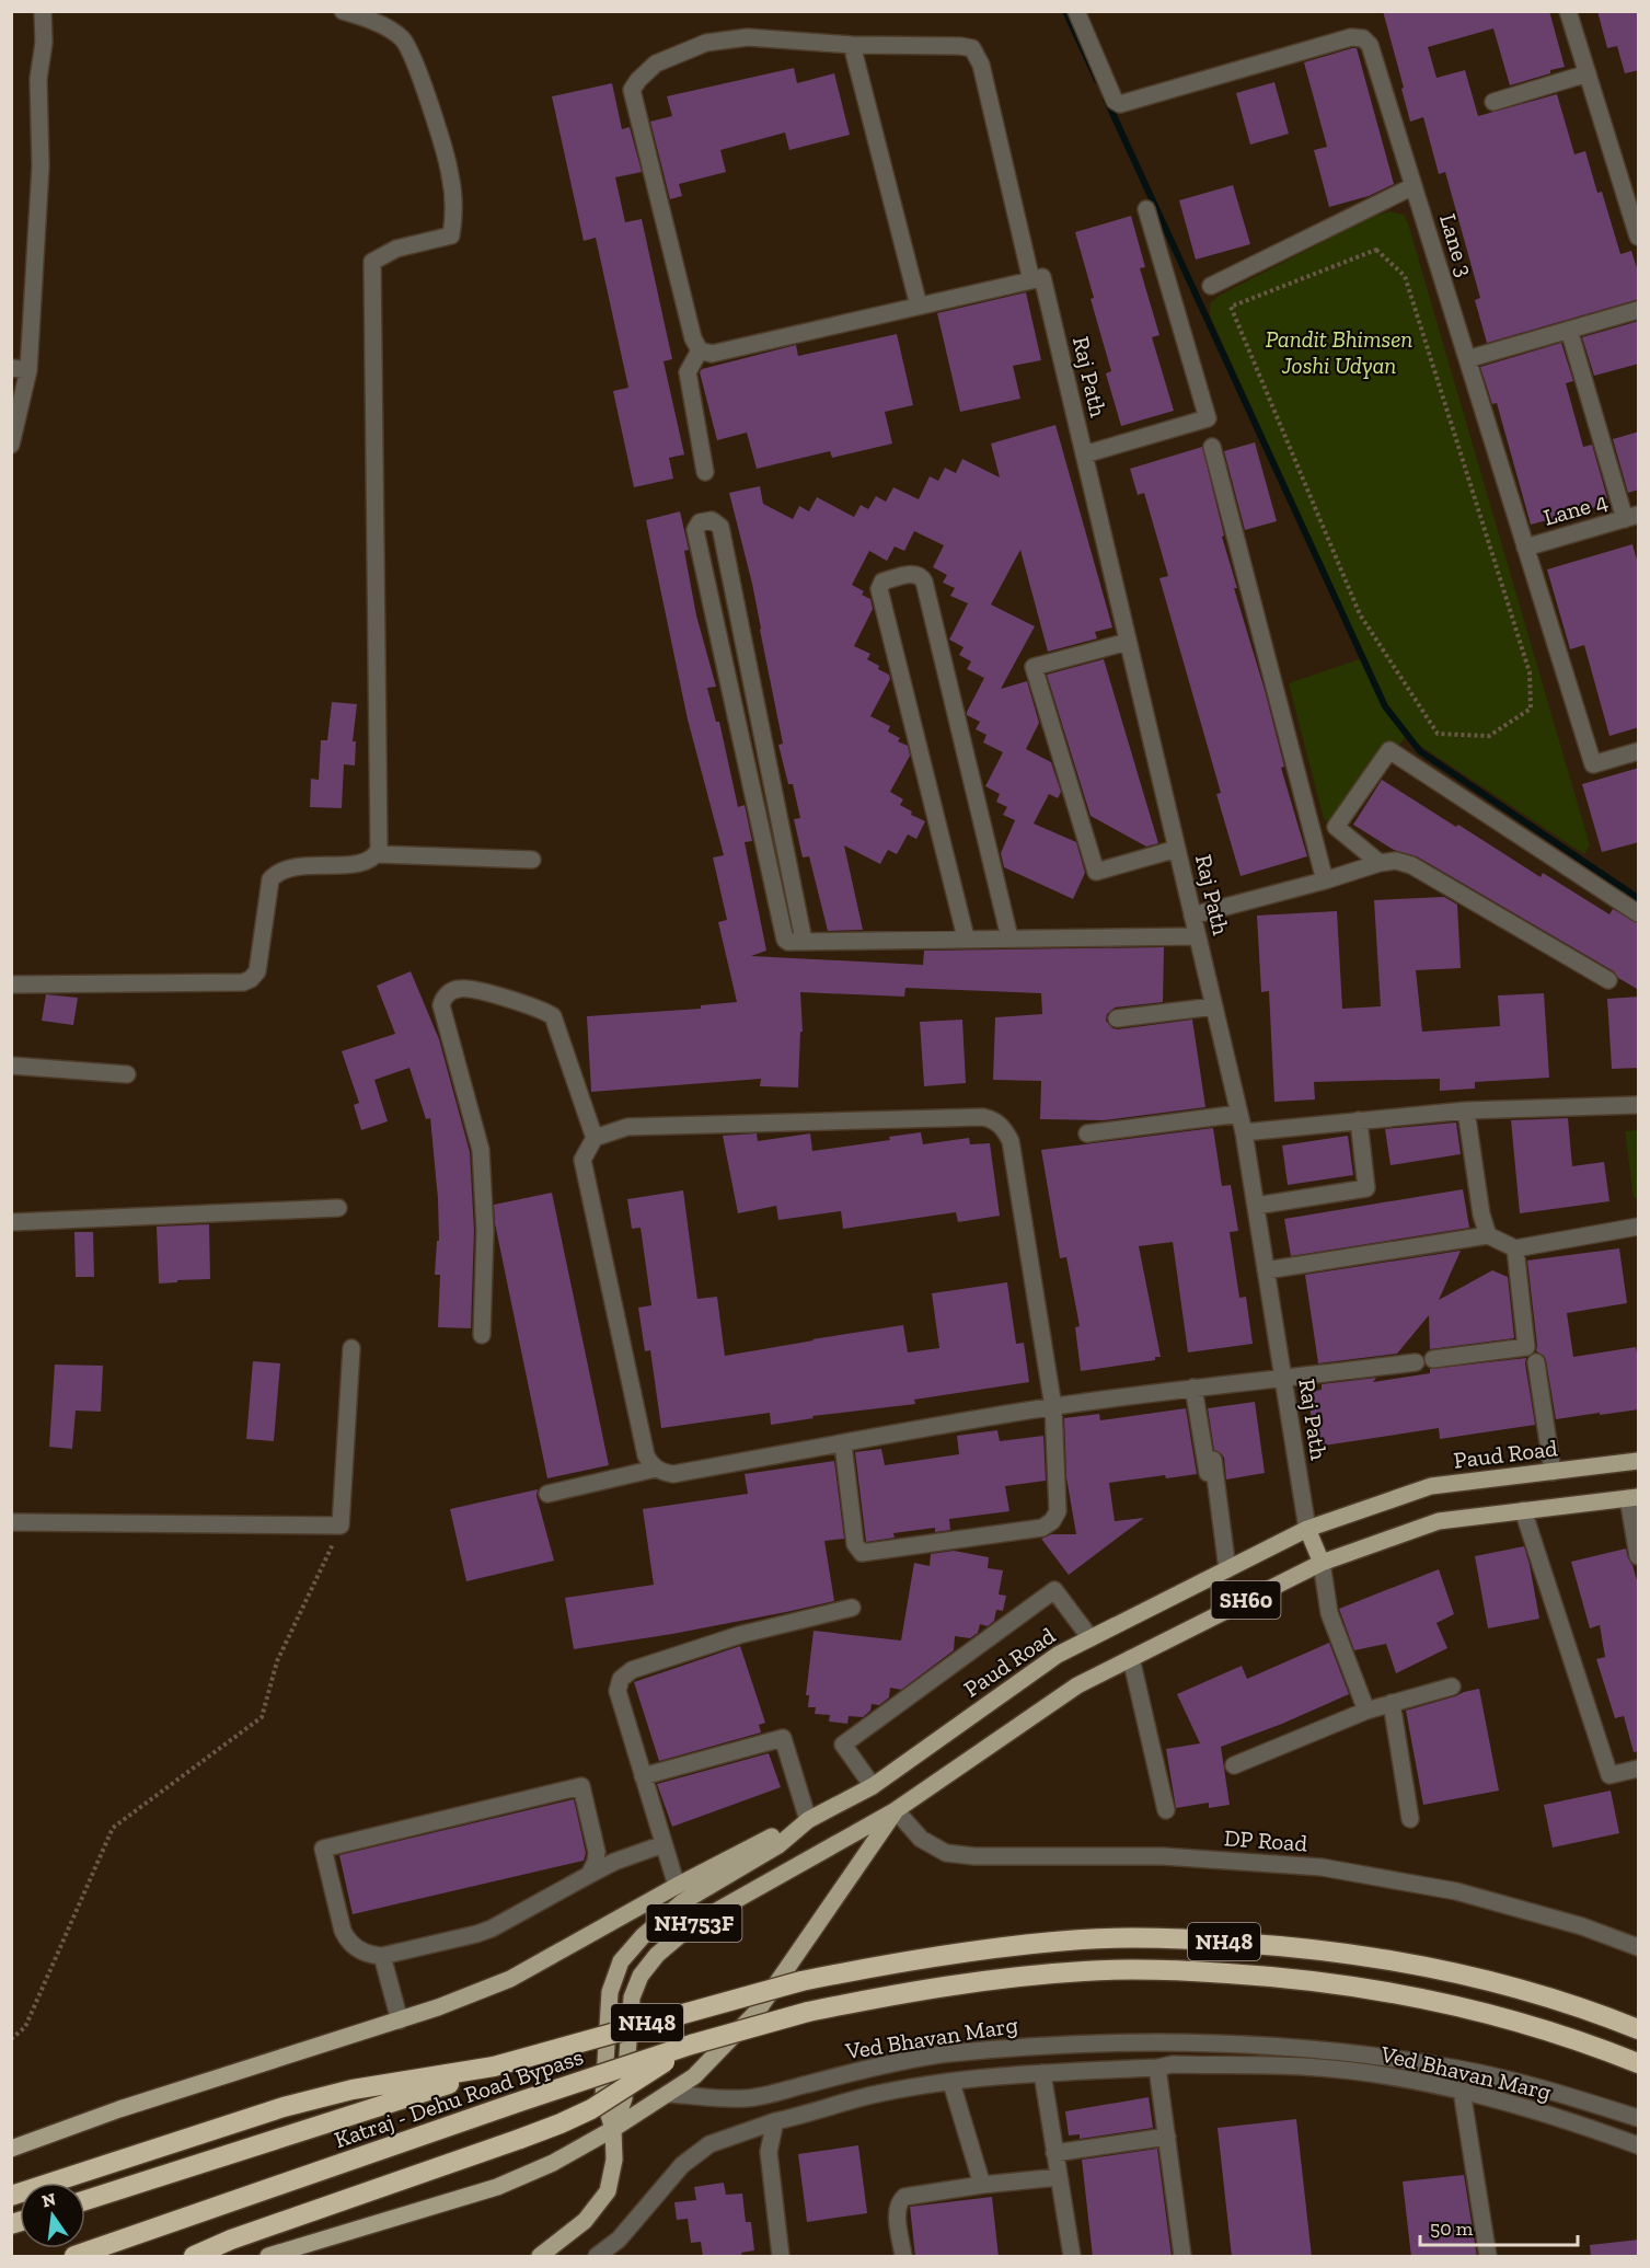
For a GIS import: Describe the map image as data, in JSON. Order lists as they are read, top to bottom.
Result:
{
  "streets": {
    "highway": ["NH48", "Katraj - Dehu Road Bypass"],
    "main road": ["Paud Road", "SH60", "NH753F"],
    "street": [
      "Lane 3",
      "Raj Path",
      "Lane 4",
      "DP Road",
      "Ved Bhavan Marg"
    ]
  },
  "crossings": [
    ["Lane 3", "Lane 4"],
    ["Raj Path", "Paud Road"],
    ["Paud Road", "DP Road"],
    ["Paud Road", "Ved Bhavan Marg"]
  ],
  "parks": ["Pandit Bhimsen Joshi Udyan"],
  "scale_bar": "50 m",
  "north": "top"
}
